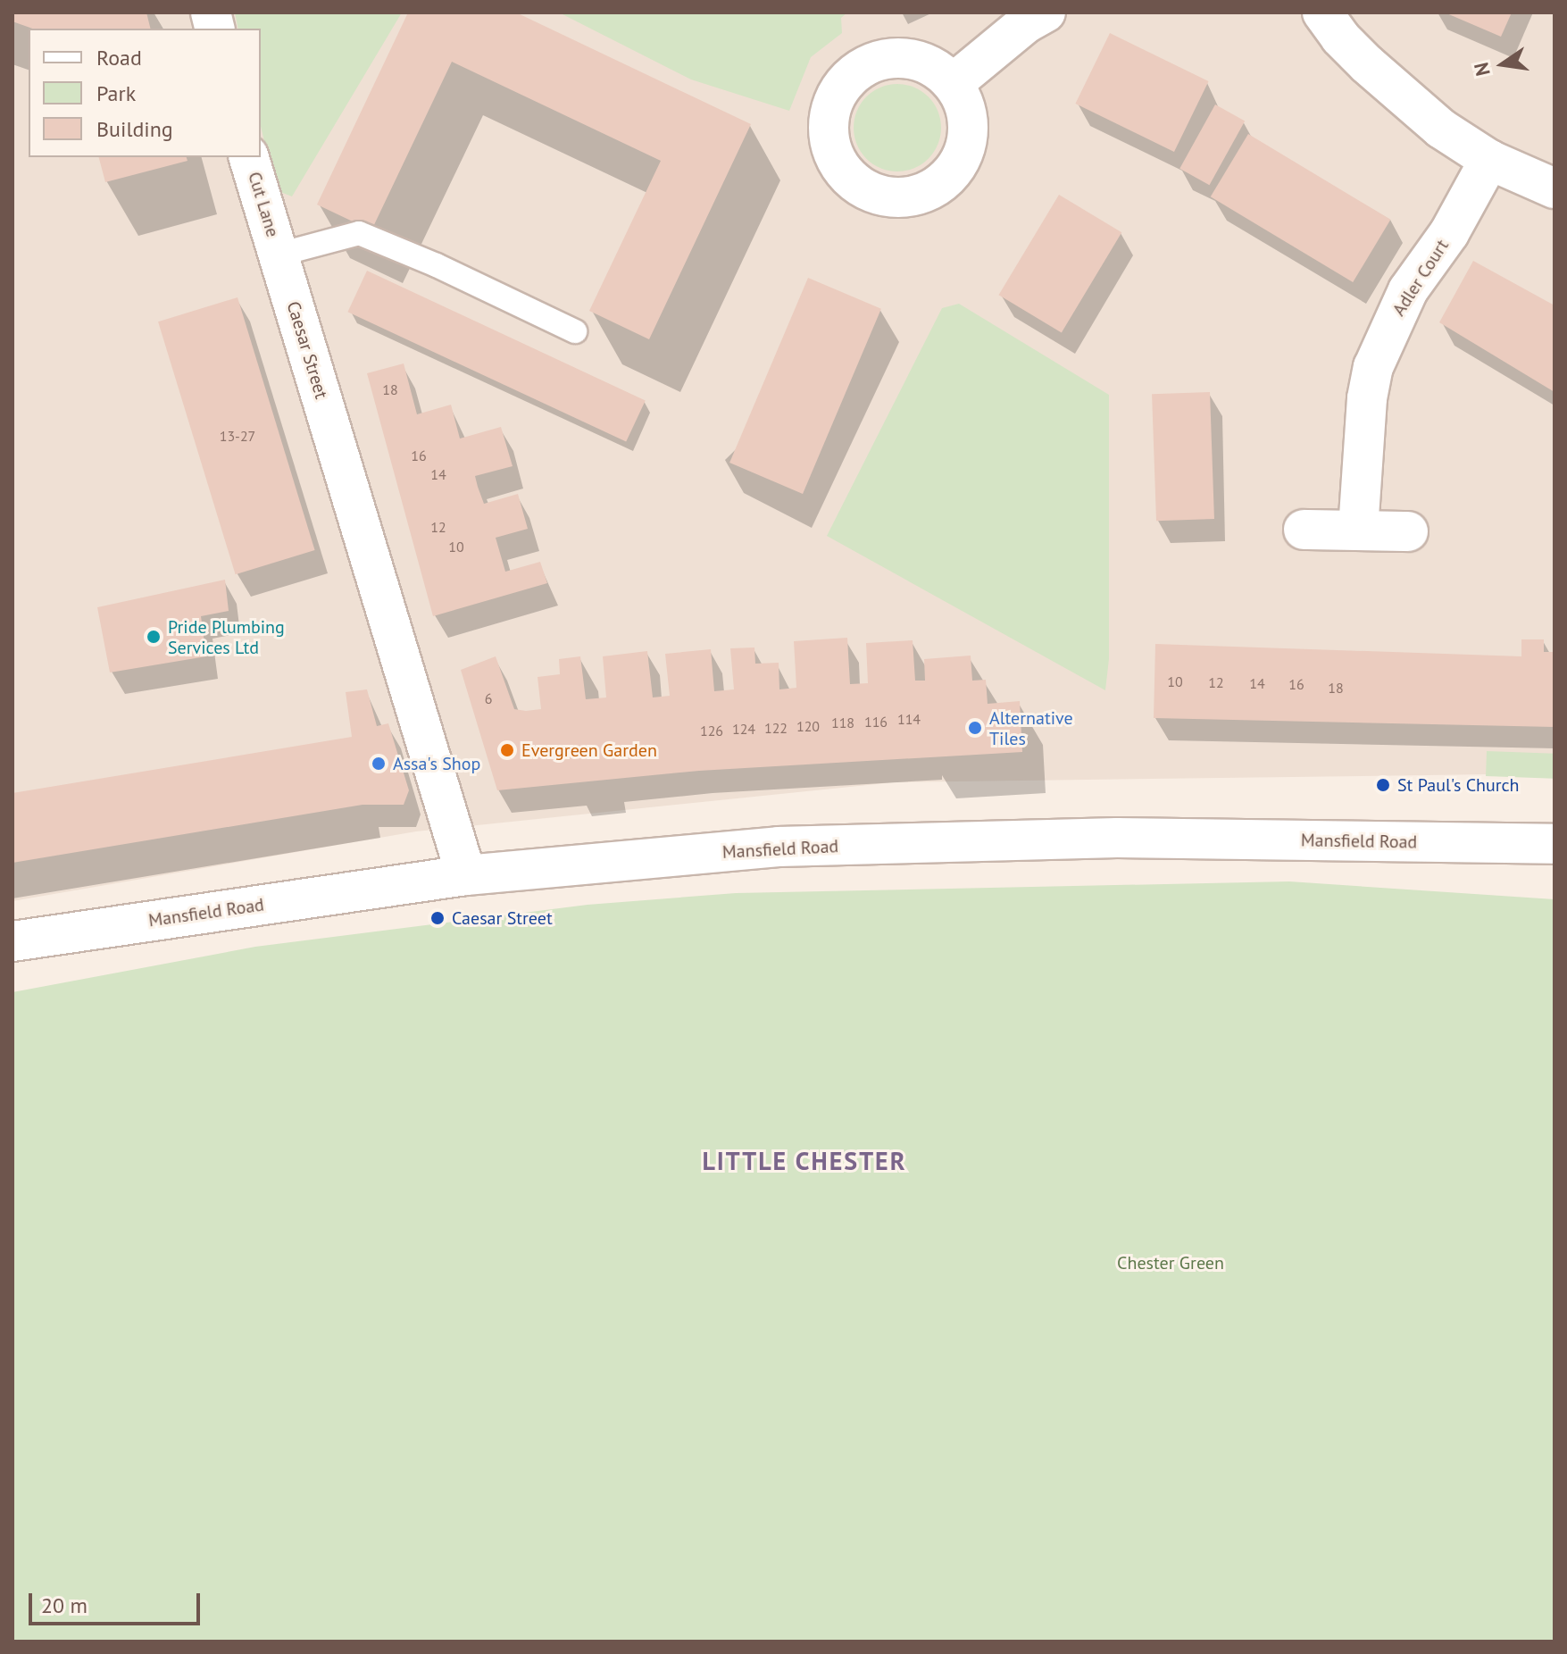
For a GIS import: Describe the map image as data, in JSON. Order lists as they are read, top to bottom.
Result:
{
  "streets": {
    "street": [
      "Cut Lane",
      "Adler Court",
      "Caesar Street",
      "Mansfield Road"
    ]
  },
  "crossings": [
    ["Cut Lane", "Caesar Street"],
    ["Caesar Street", "Mansfield Road"]
  ],
  "districts": ["LITTLE CHESTER"],
  "parks": ["Chester Green"],
  "places": [
    "Pride Plumbing Services Ltd",
    "Alternative Tiles",
    "Evergreen Garden",
    "Assa's Shop",
    "St Paul's Church",
    "Caesar Street"
  ],
  "house_numbers": [
    "18",
    "13-27",
    "16",
    "14",
    "12",
    "10",
    "10",
    "12",
    "14",
    "16",
    "18",
    "6",
    "114",
    "116",
    "118",
    "120",
    "122",
    "124",
    "126"
  ],
  "legend": ["Road", "Park", "Building"],
  "scale_bar": "20 m",
  "north": "left"
}
